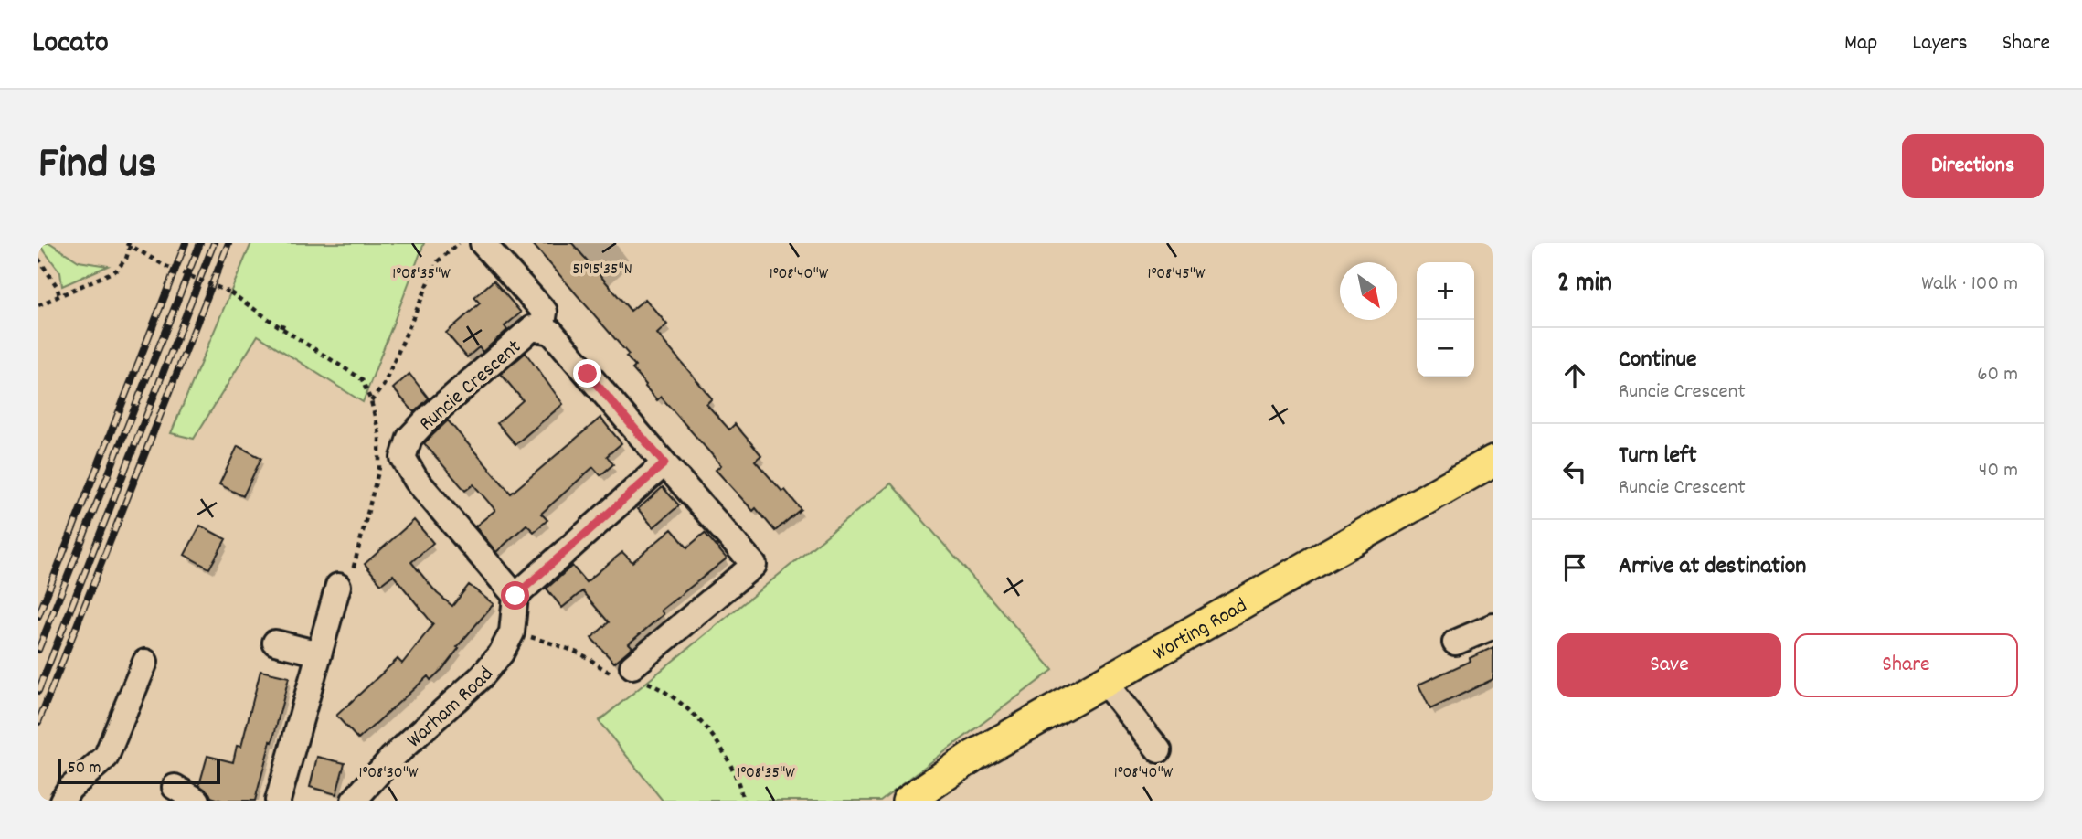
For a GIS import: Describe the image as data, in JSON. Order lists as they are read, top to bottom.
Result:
{
  "streets": {
    "main road": ["Worting Road"],
    "street": ["Runcie Crescent", "Warham Road"]
  },
  "crossings": [
    ["Runcie Crescent", "Warham Road"]
  ],
  "scale_bar": "50 m",
  "north": "bottom right",
  "page": {
    "header": "Locato",
    "nav": ["Map", "Layers", "Share"],
    "title": "Find us",
    "buttons": [
      "Directions",
      ["Save", "Share"]
    ],
    "heading": ["2 min", "Walk · 100 m"],
    "map_buttons": ["+", "−"],
    "list": [
      ["Continue", "Runcie Crescent", "60 m"],
      ["Turn left", "Runcie Crescent", "40 m"],
      "Arrive at destination"
    ],
    "scale": "50 m"
  },
  "coordinates": [
    "51°15'35\"N",
    "1°08'35\"W",
    "1°08'40\"W",
    "1°08'45\"W",
    "1°08'30\"W"
  ]
}
